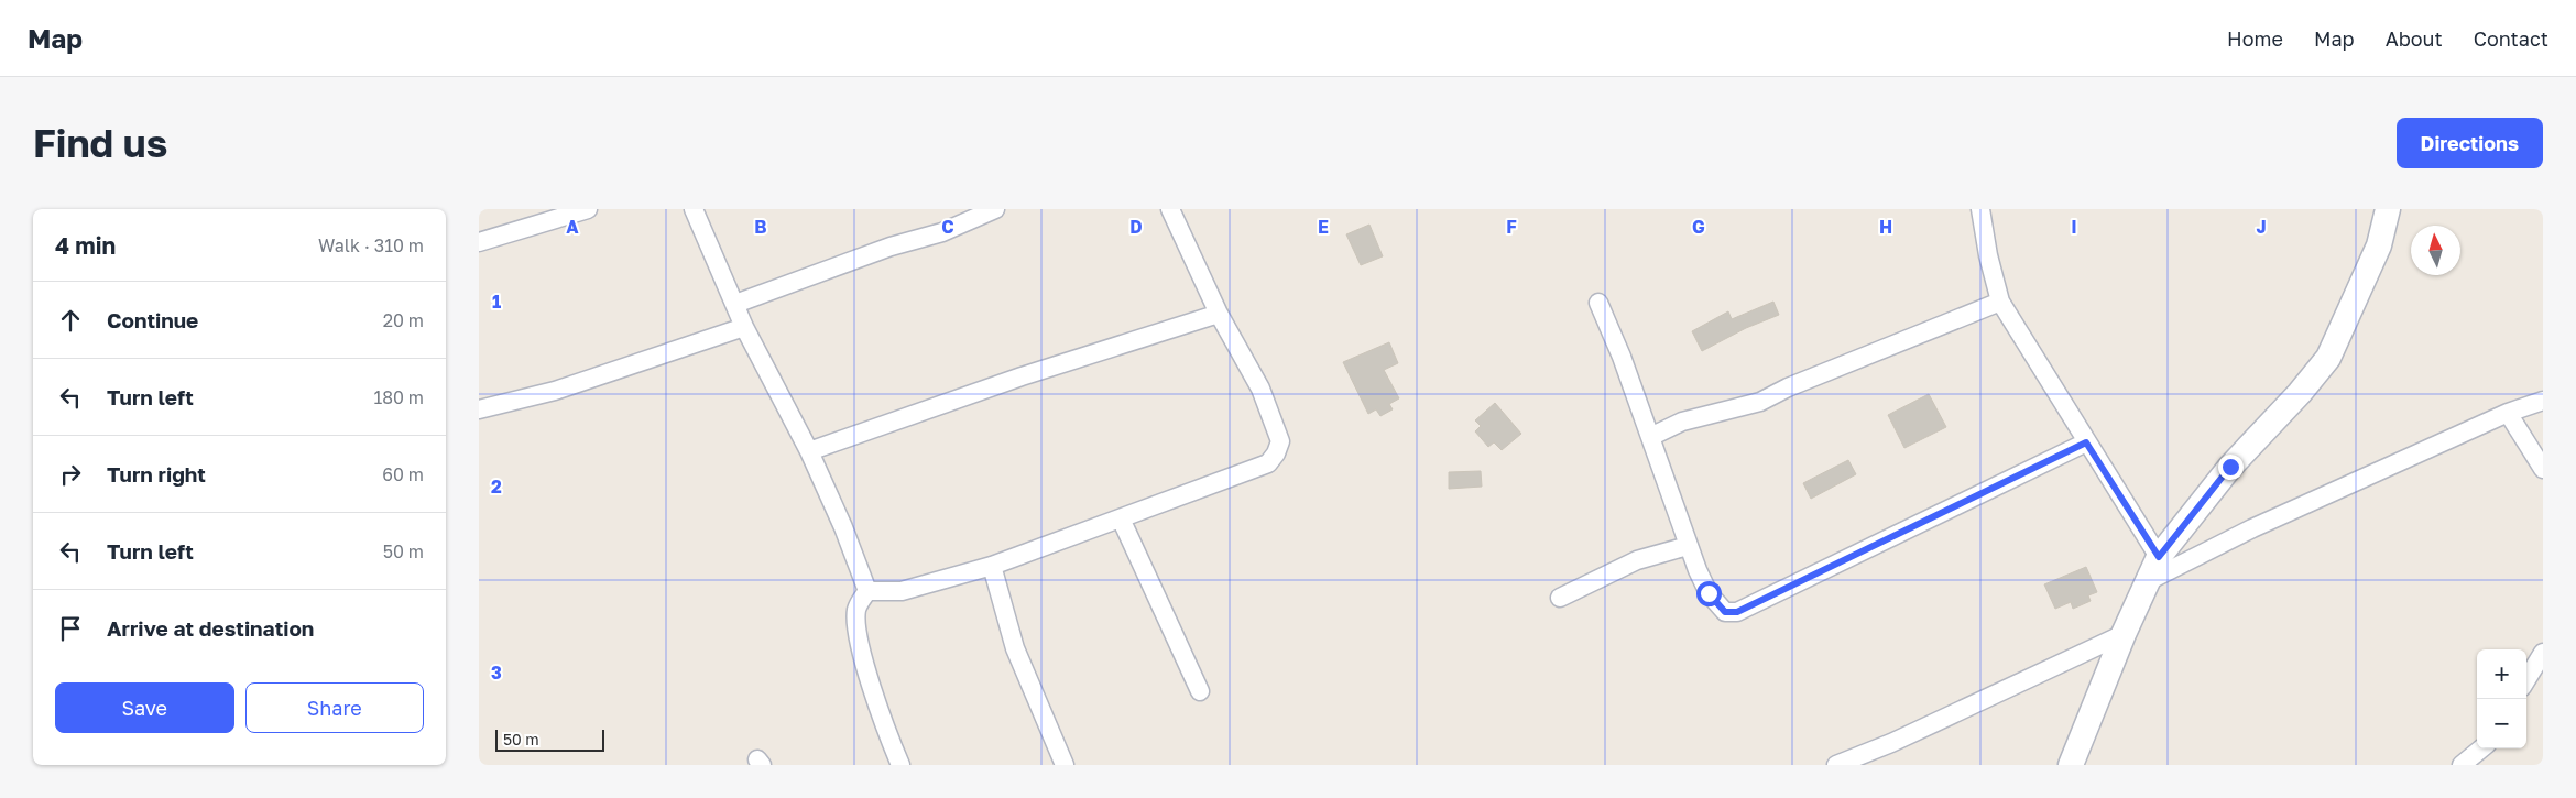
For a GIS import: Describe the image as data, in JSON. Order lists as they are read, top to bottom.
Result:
{
  "scale_bar": "50 m",
  "north": "top",
  "page": {
    "header": "Map",
    "nav": [
      "Home",
      "Map",
      "About",
      "Contact"
    ],
    "buttons": [
      "Directions",
      ["Save", "Share"]
    ],
    "title": "Find us",
    "heading": ["4 min", "Walk · 310 m"],
    "list": [
      ["Continue", "20 m"],
      ["Turn left", "180 m"],
      ["Turn right", "60 m"],
      ["Turn left", "50 m"],
      "Arrive at destination"
    ],
    "map_buttons": ["+", "−"],
    "scale": "50 m"
  },
  "grid": {
    "columns": [
      "A",
      "B",
      "C",
      "D",
      "E",
      "F",
      "G",
      "H",
      "I",
      "J"
    ],
    "rows": ["1", "2", "3"]
  }
}
